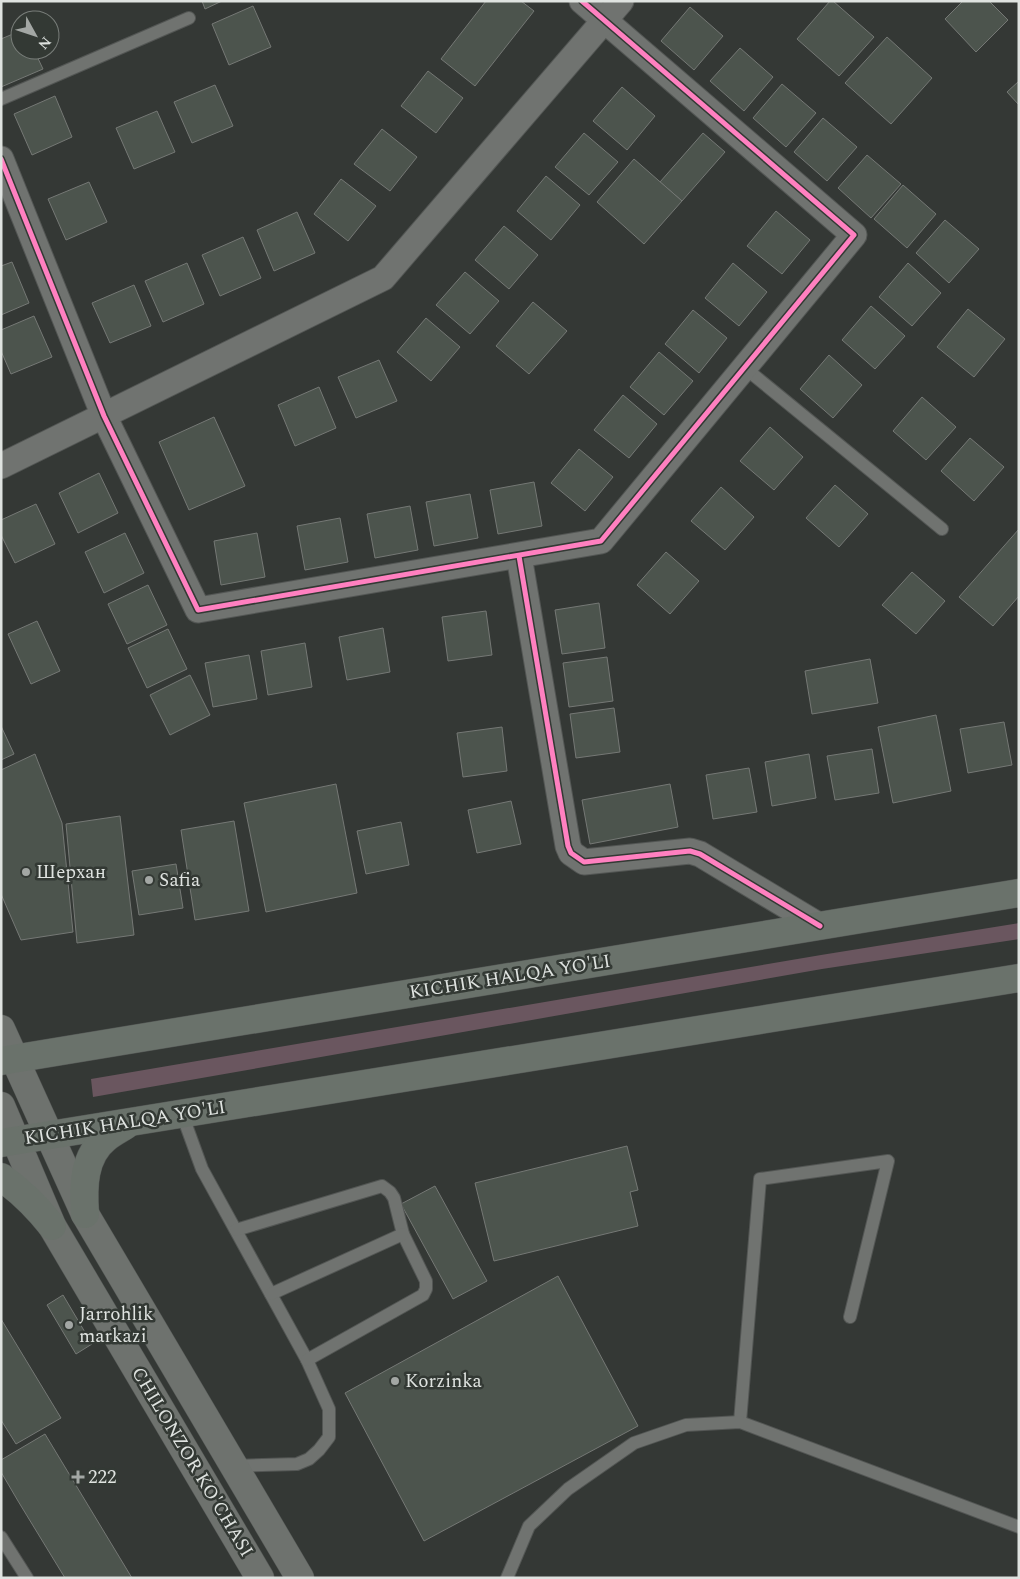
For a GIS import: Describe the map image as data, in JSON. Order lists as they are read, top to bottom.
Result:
{
  "streets": {
    "highway": ["KICHIK HALQA YO'LI"],
    "main road": ["CHILONZOR KO'CHASI"]
  },
  "crossings": [
    ["KICHIK HALQA YO'LI", "CHILONZOR KO'CHASI"]
  ],
  "places": {
    "other": [
      "Шерхан",
      "Safia",
      "Jarrohlik markazi",
      "Korzinka"
    ],
    "health": ["222"]
  },
  "north": "bottom right"
}
